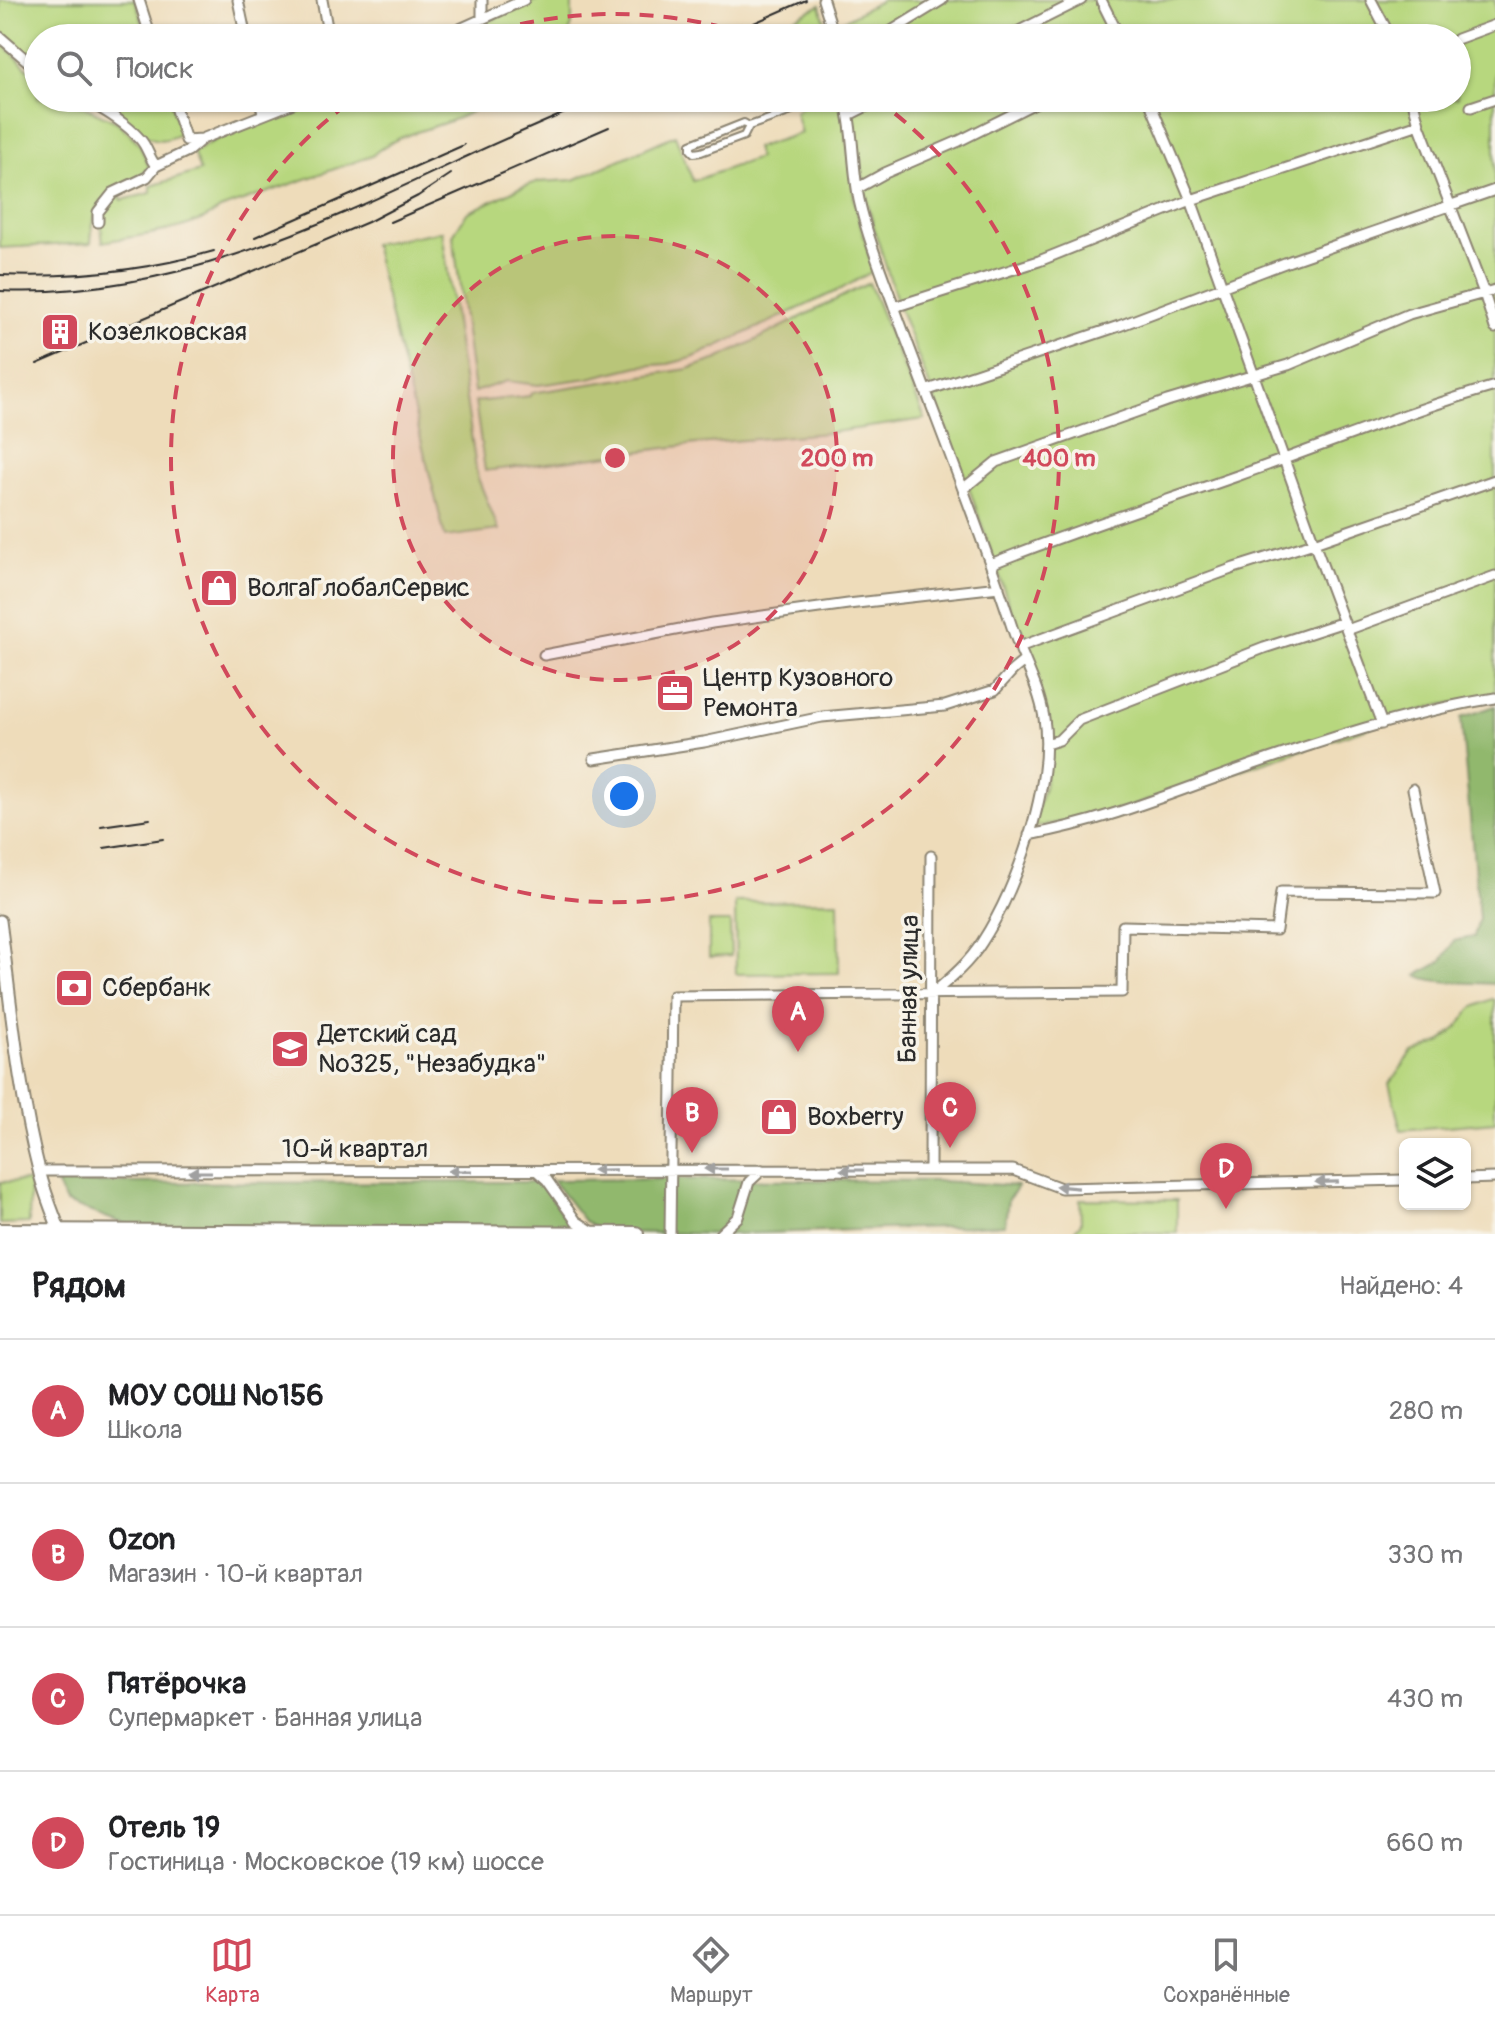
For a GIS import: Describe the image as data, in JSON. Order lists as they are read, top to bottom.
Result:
{
  "streets": {
    "street": ["Банная улица", "10-й квартал"]
  },
  "crossings": [
    ["Банная улица", "10-й квартал"]
  ],
  "one_way": ["10-й квартал"],
  "places": {
    "building": ["Козелковская"],
    "shop": ["ВолгаГлобалСервис", "Boxberry"],
    "office": ["Центр Кузовного Ремонта"],
    "bank": ["Сбербанк"],
    "school or university": ["Детский сад №325, \"Незабудка\""]
  },
  "page": {
    "search": "Поиск",
    "pins": [
      "A",
      "C",
      "B",
      "D"
    ],
    "heading": ["Рядом", "Найдено: 4"],
    "list": [
      {
        "mark": "A",
        "name": "МОУ СОШ №156",
        "note": "Школа",
        "value": "280 m"
      },
      {
        "mark": "B",
        "name": "Ozon",
        "note": "Магазин · 10-й квартал",
        "value": "330 m"
      },
      {
        "mark": "C",
        "name": "Пятёрочка",
        "note": "Супермаркет · Банная улица",
        "value": "430 m"
      },
      {
        "mark": "D",
        "name": "Отель 19",
        "note": "Гостиница · Московское (19 км) шоссе",
        "value": "660 m"
      }
    ],
    "nav": ["Карта", "Маршрут", "Сохранённые"]
  },
  "rings": ["200 m", "400 m"]
}
